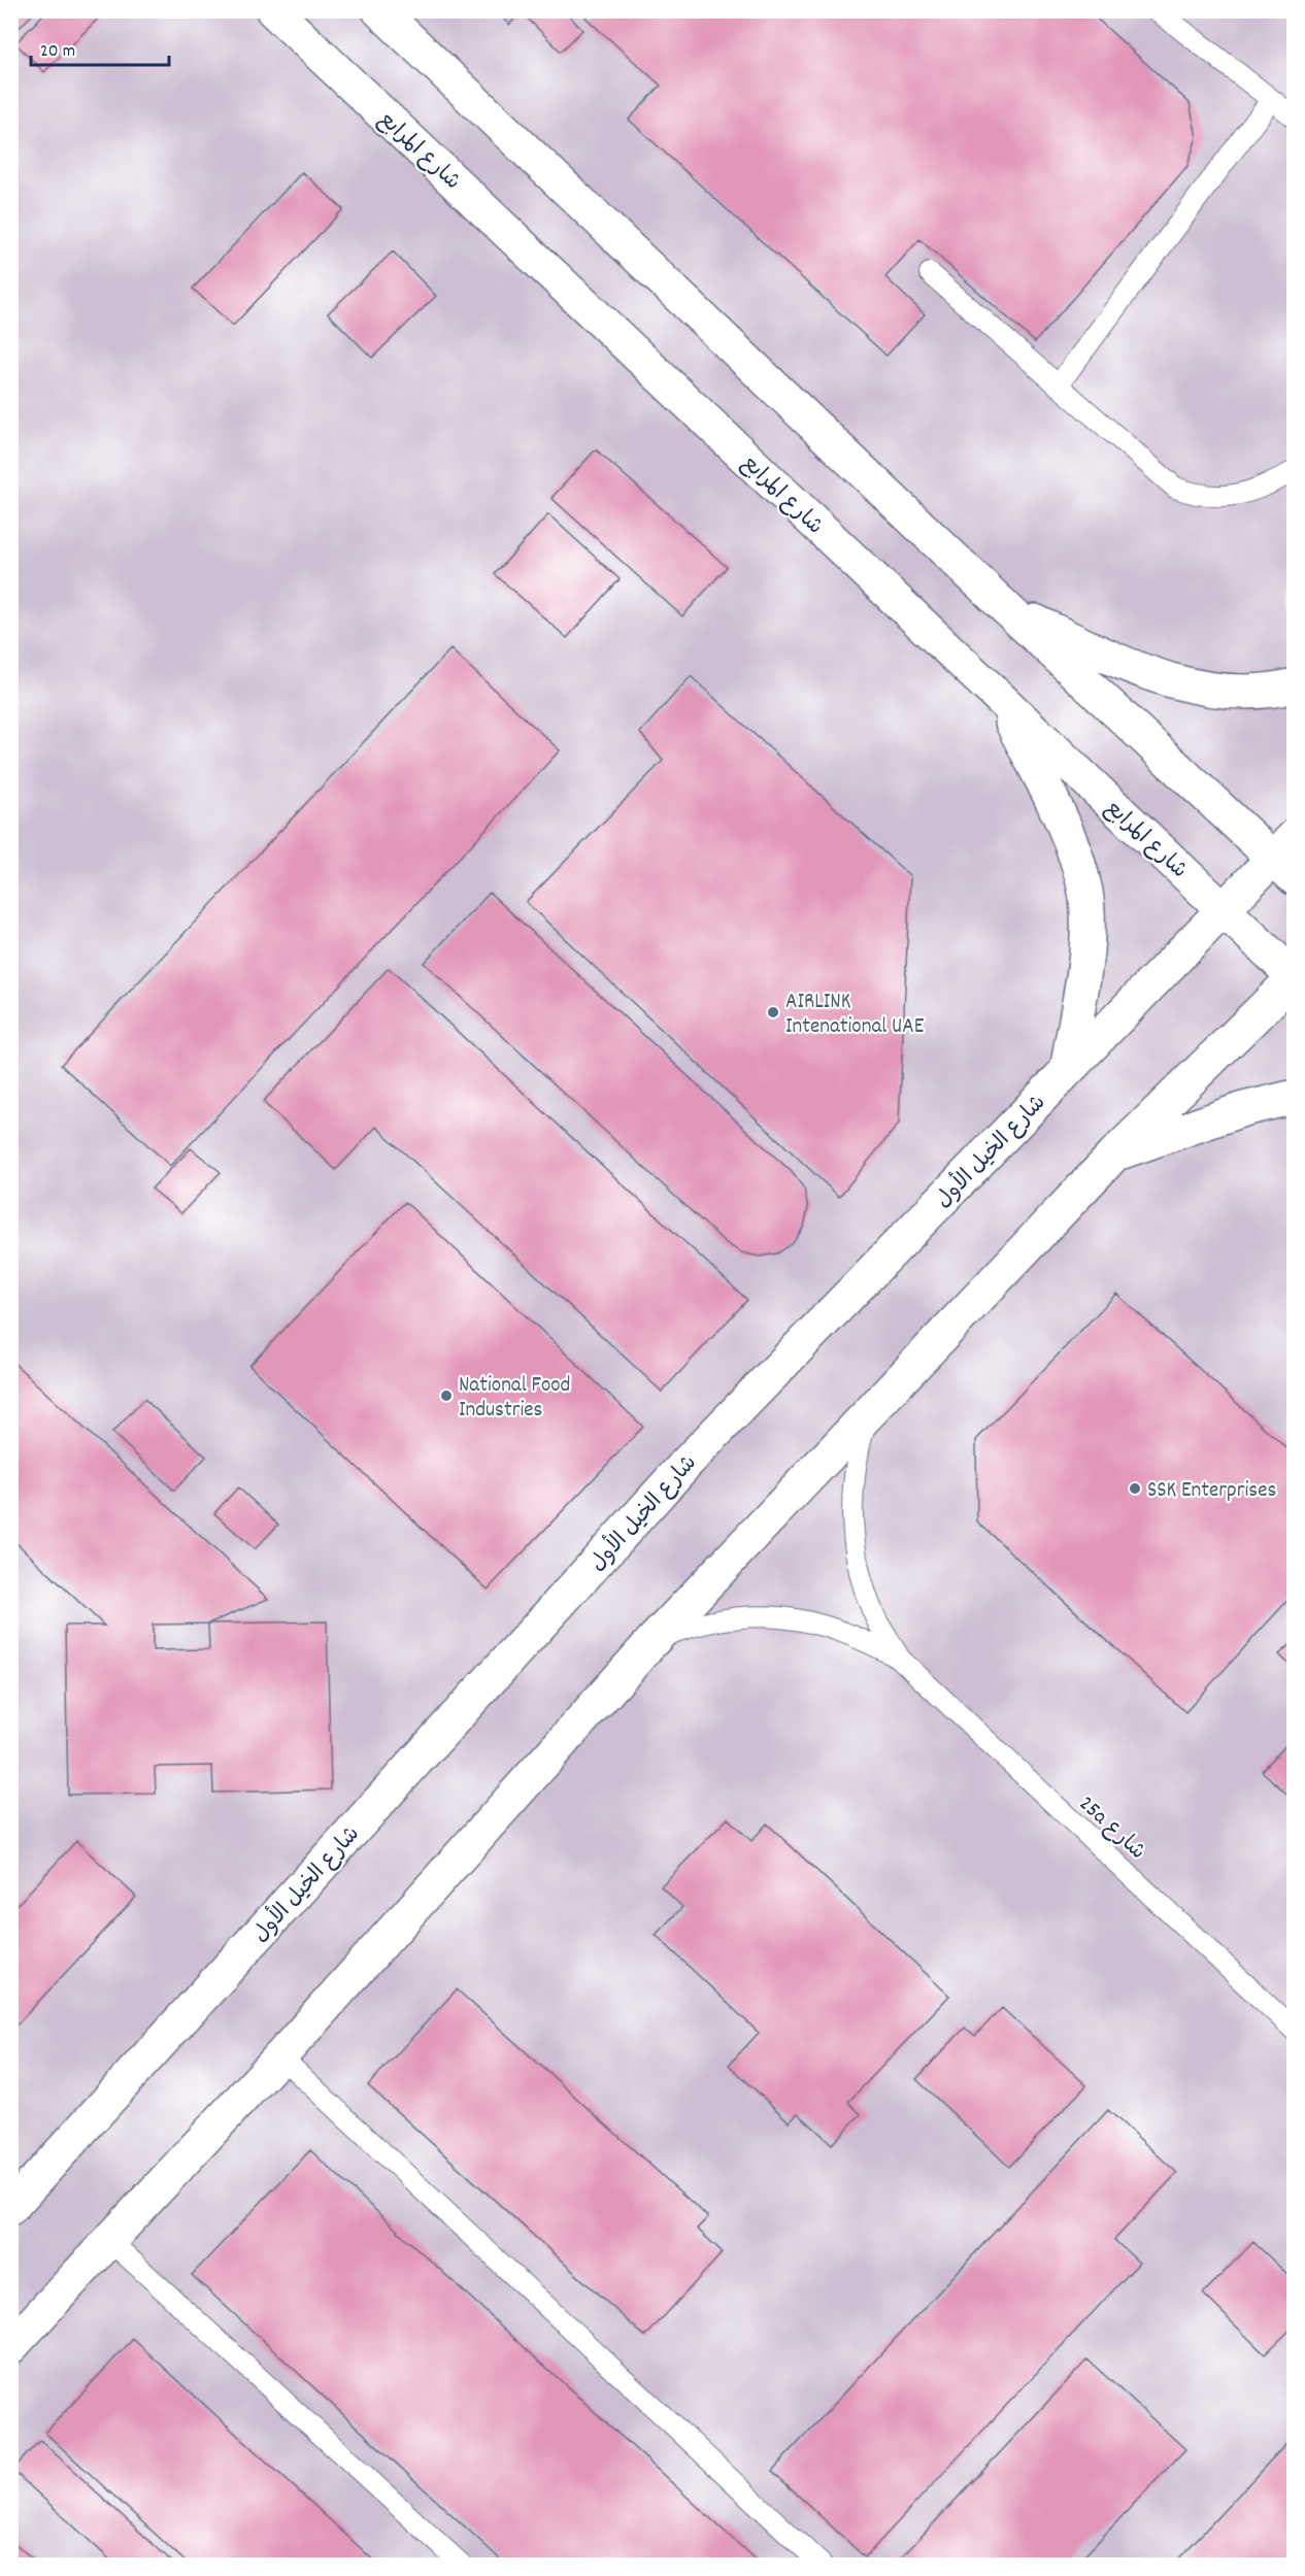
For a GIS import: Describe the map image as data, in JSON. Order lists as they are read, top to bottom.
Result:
{
  "streets": {
    "main road": ["شارع المرابع", "شارع الخيل الأول"],
    "lane": ["25a شارع"]
  },
  "crossings": [
    ["شارع المرابع", "شارع الخيل الأول"]
  ],
  "places": ["AIRLINK Intenational UAE", "National Food Industries", "SSK Enterprises"],
  "scale_bar": "20 m"
}
